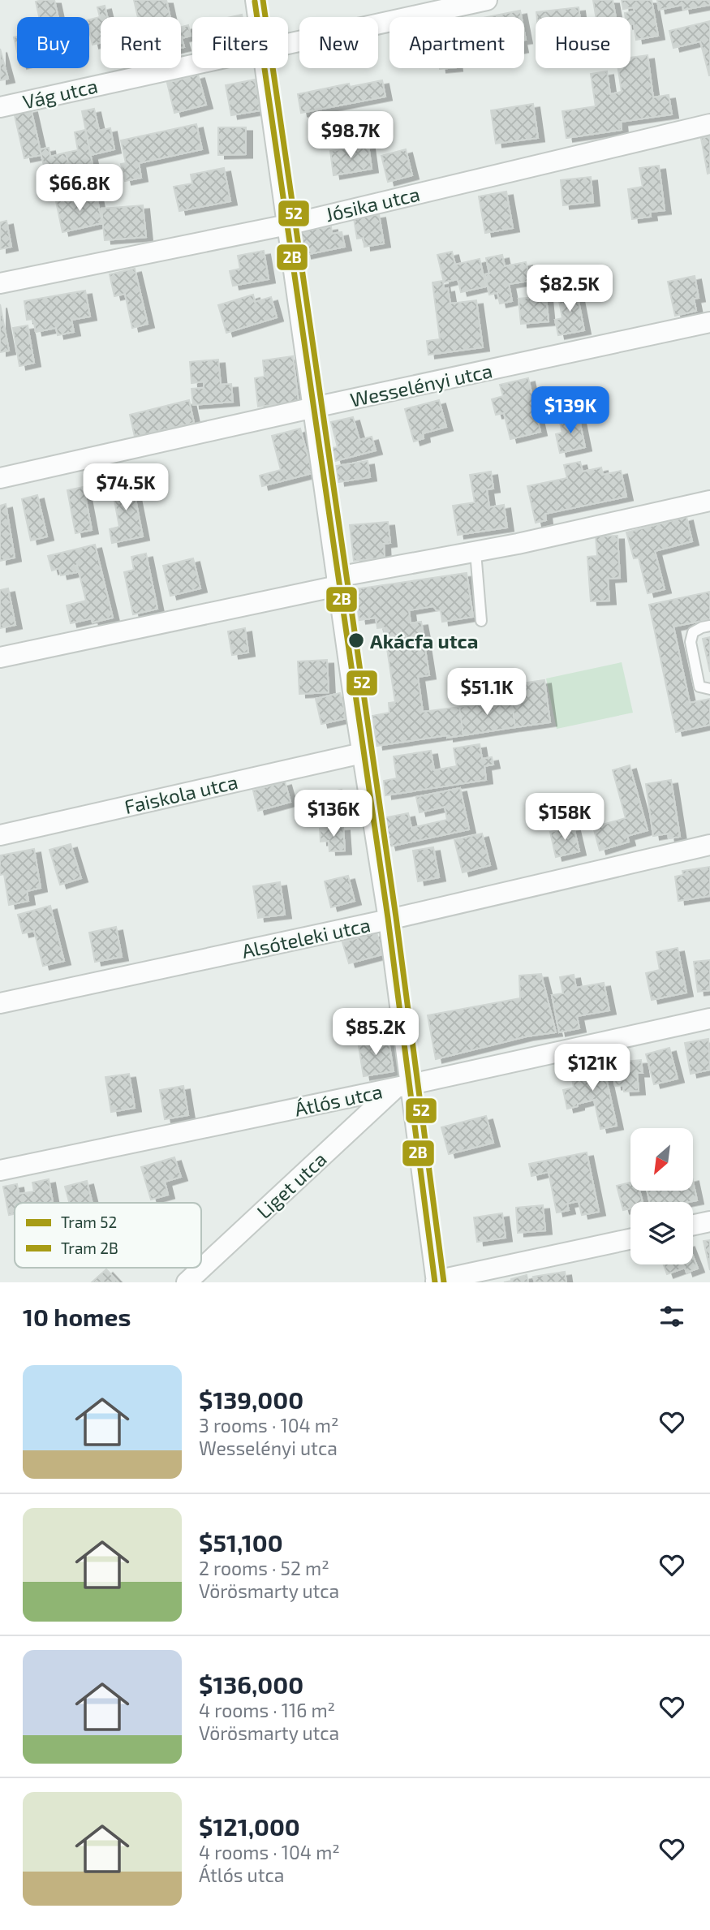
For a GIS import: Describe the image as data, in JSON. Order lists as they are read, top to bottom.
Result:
{
  "streets": {
    "street": [
      "Vág utca",
      "Jósika utca",
      "Wesselényi utca",
      "Faiskola utca",
      "Alsóteleki utca",
      "Átlós utca",
      "Liget utca"
    ]
  },
  "crossings": [
    ["Átlós utca", "Liget utca"]
  ],
  "places": ["Akácfa utca"],
  "lines": ["tram line 52", "tram line 2B"],
  "legend": ["Tram 52", "Tram 2B"],
  "north": "bottom left",
  "page": {
    "chip": [
      "Buy",
      "Rent",
      "Filters",
      "New",
      "Apartment",
      "House"
    ],
    "price": [
      "$98.7K",
      "$66.8K",
      "$82.5K",
      "$139K",
      "$74.5K",
      "$51.1K",
      "$136K",
      "$158K",
      "$85.2K",
      "$121K"
    ],
    "heading": "10 homes",
    "list": [
      {
        "name": "$139,000",
        "note": "3 rooms · 104 m² · Wesselényi utca"
      },
      {
        "name": "$51,100",
        "note": "2 rooms · 52 m² · Vörösmarty utca"
      },
      {
        "name": "$136,000",
        "note": "4 rooms · 116 m² · Vörösmarty utca"
      },
      {
        "name": "$121,000",
        "note": "4 rooms · 104 m² · Átlós utca"
      }
    ]
  }
}
